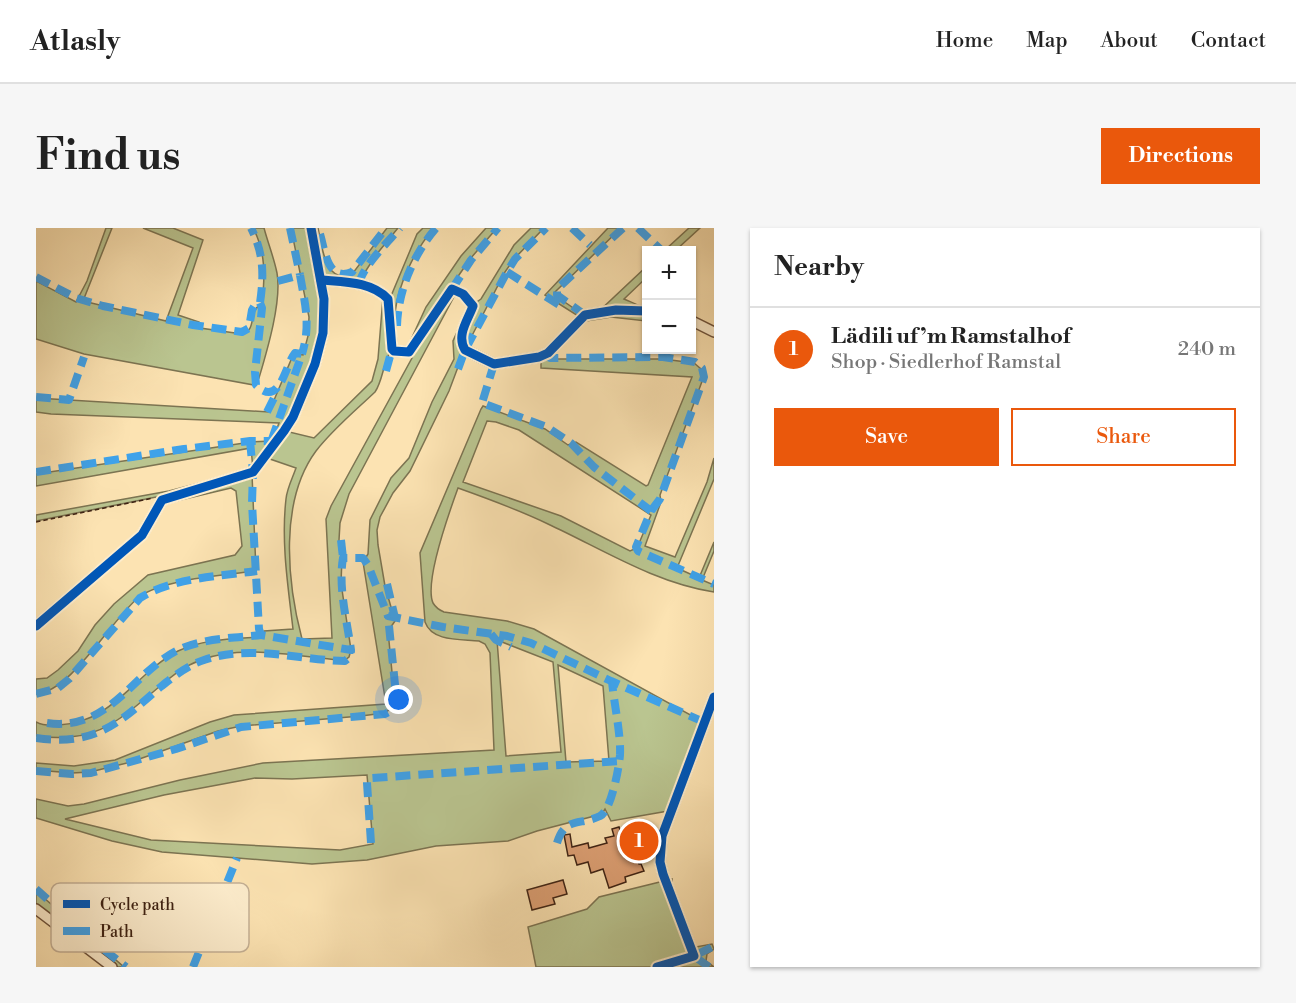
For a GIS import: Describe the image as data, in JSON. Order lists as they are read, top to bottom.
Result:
{
  "legend": ["Cycle path", "Path"],
  "page": {
    "header": "Atlasly",
    "nav": [
      "Home",
      "Map",
      "About",
      "Contact"
    ],
    "buttons": [
      "Directions",
      ["Save", "Share"]
    ],
    "title": "Find us",
    "heading": "Nearby",
    "map_buttons": ["+", "−"],
    "list": [
      {
        "mark": "1",
        "name": "Lädili uf’m Ramstalhof",
        "note": "Shop · Siedlerhof Ramstal",
        "value": "240 m"
      }
    ],
    "pins": "1"
  }
}
